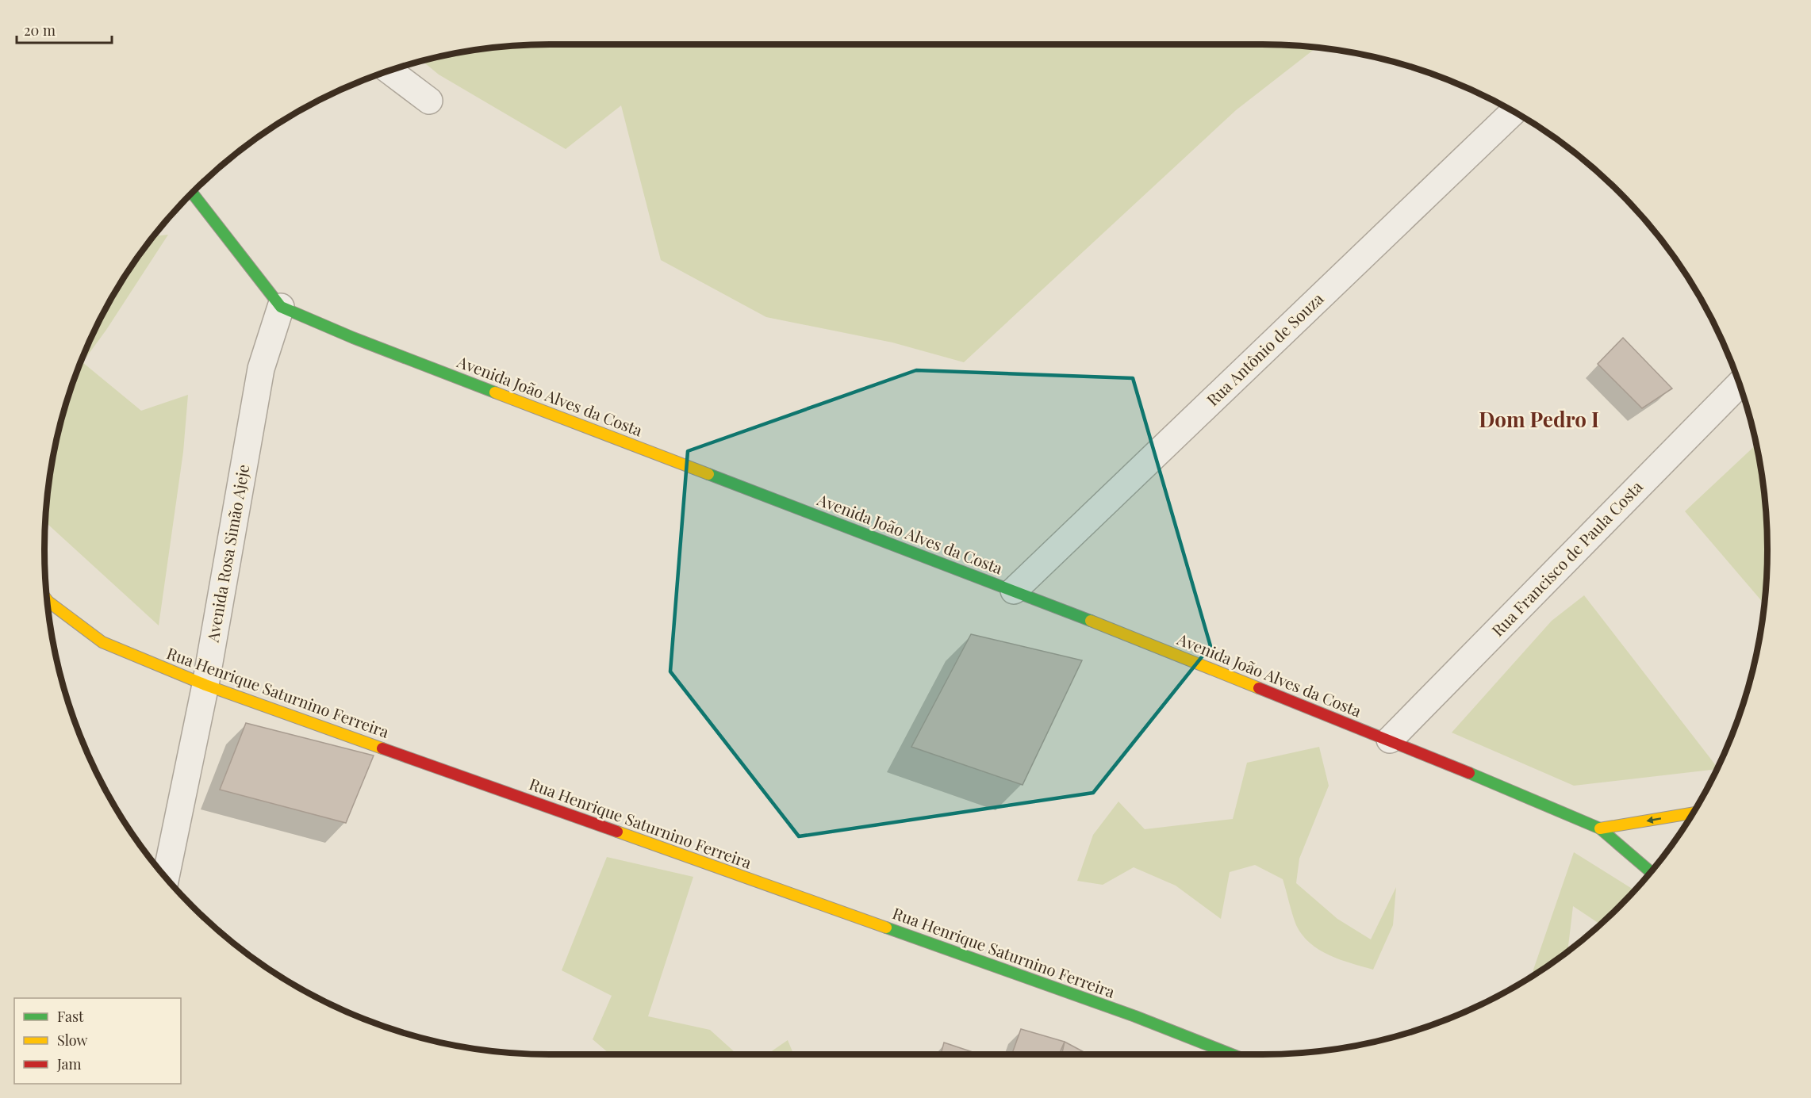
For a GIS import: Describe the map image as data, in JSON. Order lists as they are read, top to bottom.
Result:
{
  "streets": {
    "street": [
      "Rua Antônio de Souza",
      "Avenida João Alves da Costa",
      "Avenida Rosa Simão Ajeje",
      "Rua Francisco de Paula Costa",
      "Rua Henrique Saturnino Ferreira"
    ]
  },
  "crossings": [
    ["Rua Antônio de Souza", "Avenida João Alves da Costa"],
    ["Avenida João Alves da Costa", "Avenida Rosa Simão Ajeje"],
    ["Avenida João Alves da Costa", "Rua Francisco de Paula Costa"],
    ["Avenida Rosa Simão Ajeje", "Rua Henrique Saturnino Ferreira"]
  ],
  "districts": ["Dom Pedro I"],
  "legend": ["Fast", "Slow", "Jam"],
  "scale_bar": "20 m"
}
